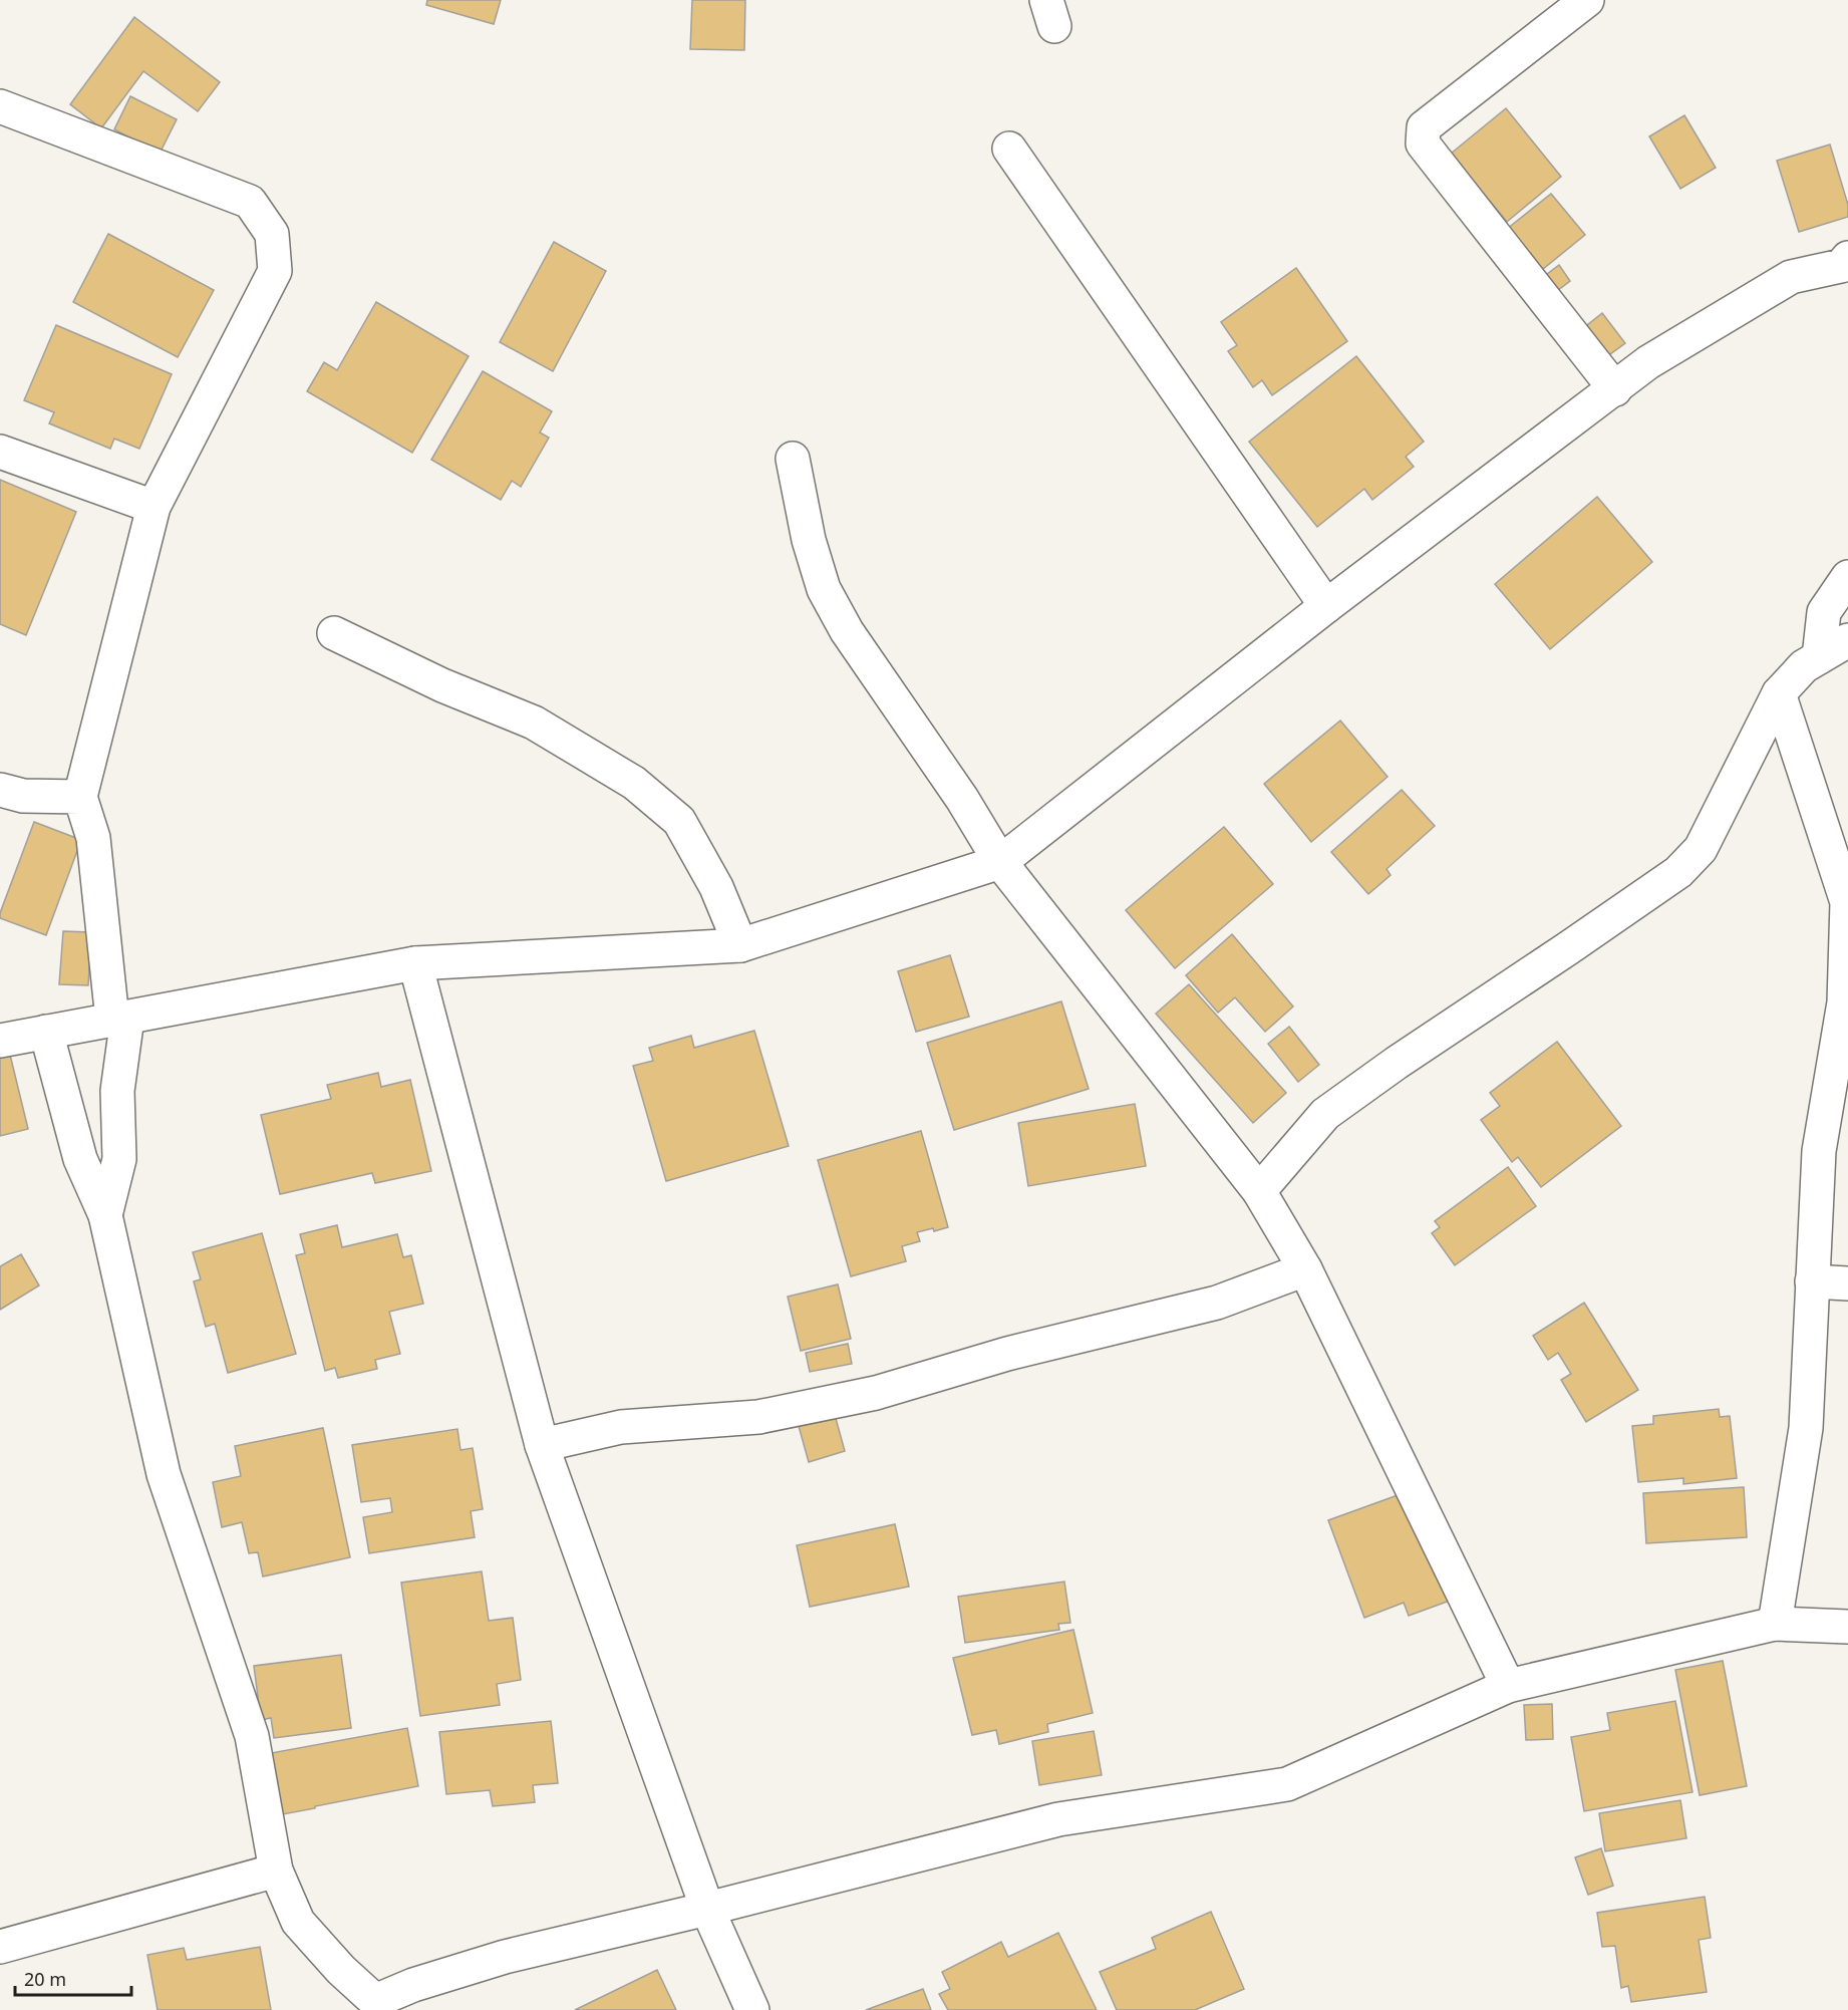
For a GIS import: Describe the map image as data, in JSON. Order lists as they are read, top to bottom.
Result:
{
  "scale_bar": "20 m"
}
